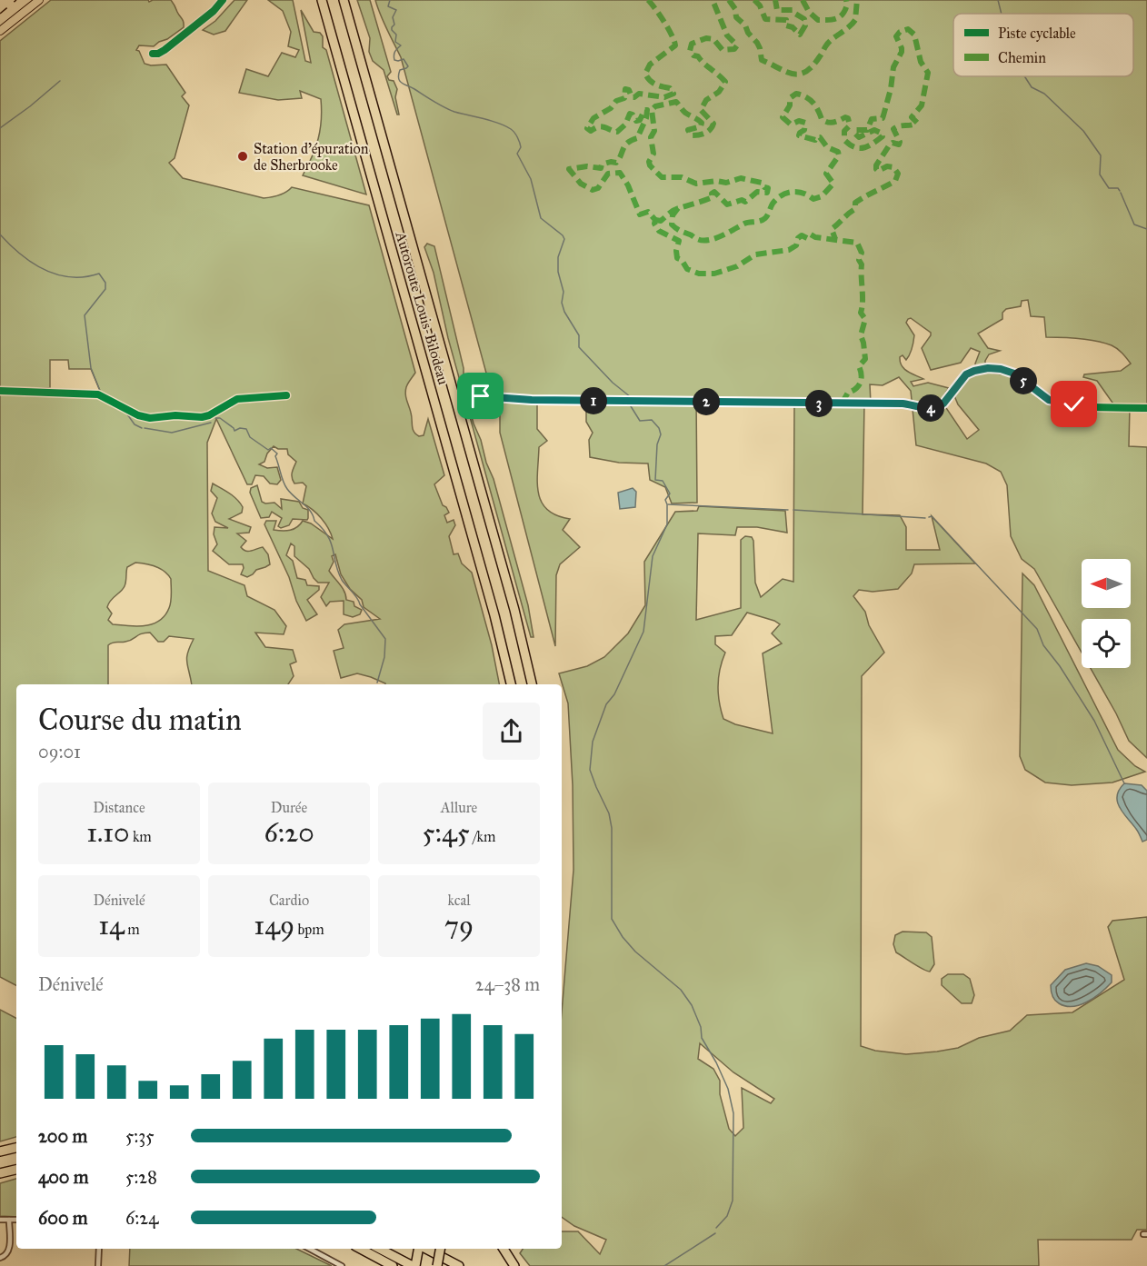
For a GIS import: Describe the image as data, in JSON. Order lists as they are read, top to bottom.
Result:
{
  "streets": {
    "highway": ["Autoroute Louis-Bilodeau"]
  },
  "places": ["Station d'épuration de Sherbrooke"],
  "legend": ["Piste cyclable", "Chemin"],
  "north": "left",
  "page": {
    "pins": [
      "5",
      "1",
      "2",
      "3",
      "4"
    ],
    "heading": ["Course du matin", "09:01"],
    "stats": [
      ["Distance", "1.10 km"],
      ["Durée", "6:20"],
      ["Allure", "5:45 /km"],
      ["Dénivelé", "14 m"],
      ["Cardio", "149 bpm"],
      ["kcal", "79"]
    ],
    "chart": ["Dénivelé", "24–38 m"],
    "list": [
      {
        "name": "200 m",
        "note": "5:35"
      },
      {
        "name": "400 m",
        "note": "5:28"
      },
      {
        "name": "600 m",
        "note": "6:24"
      }
    ]
  }
}
